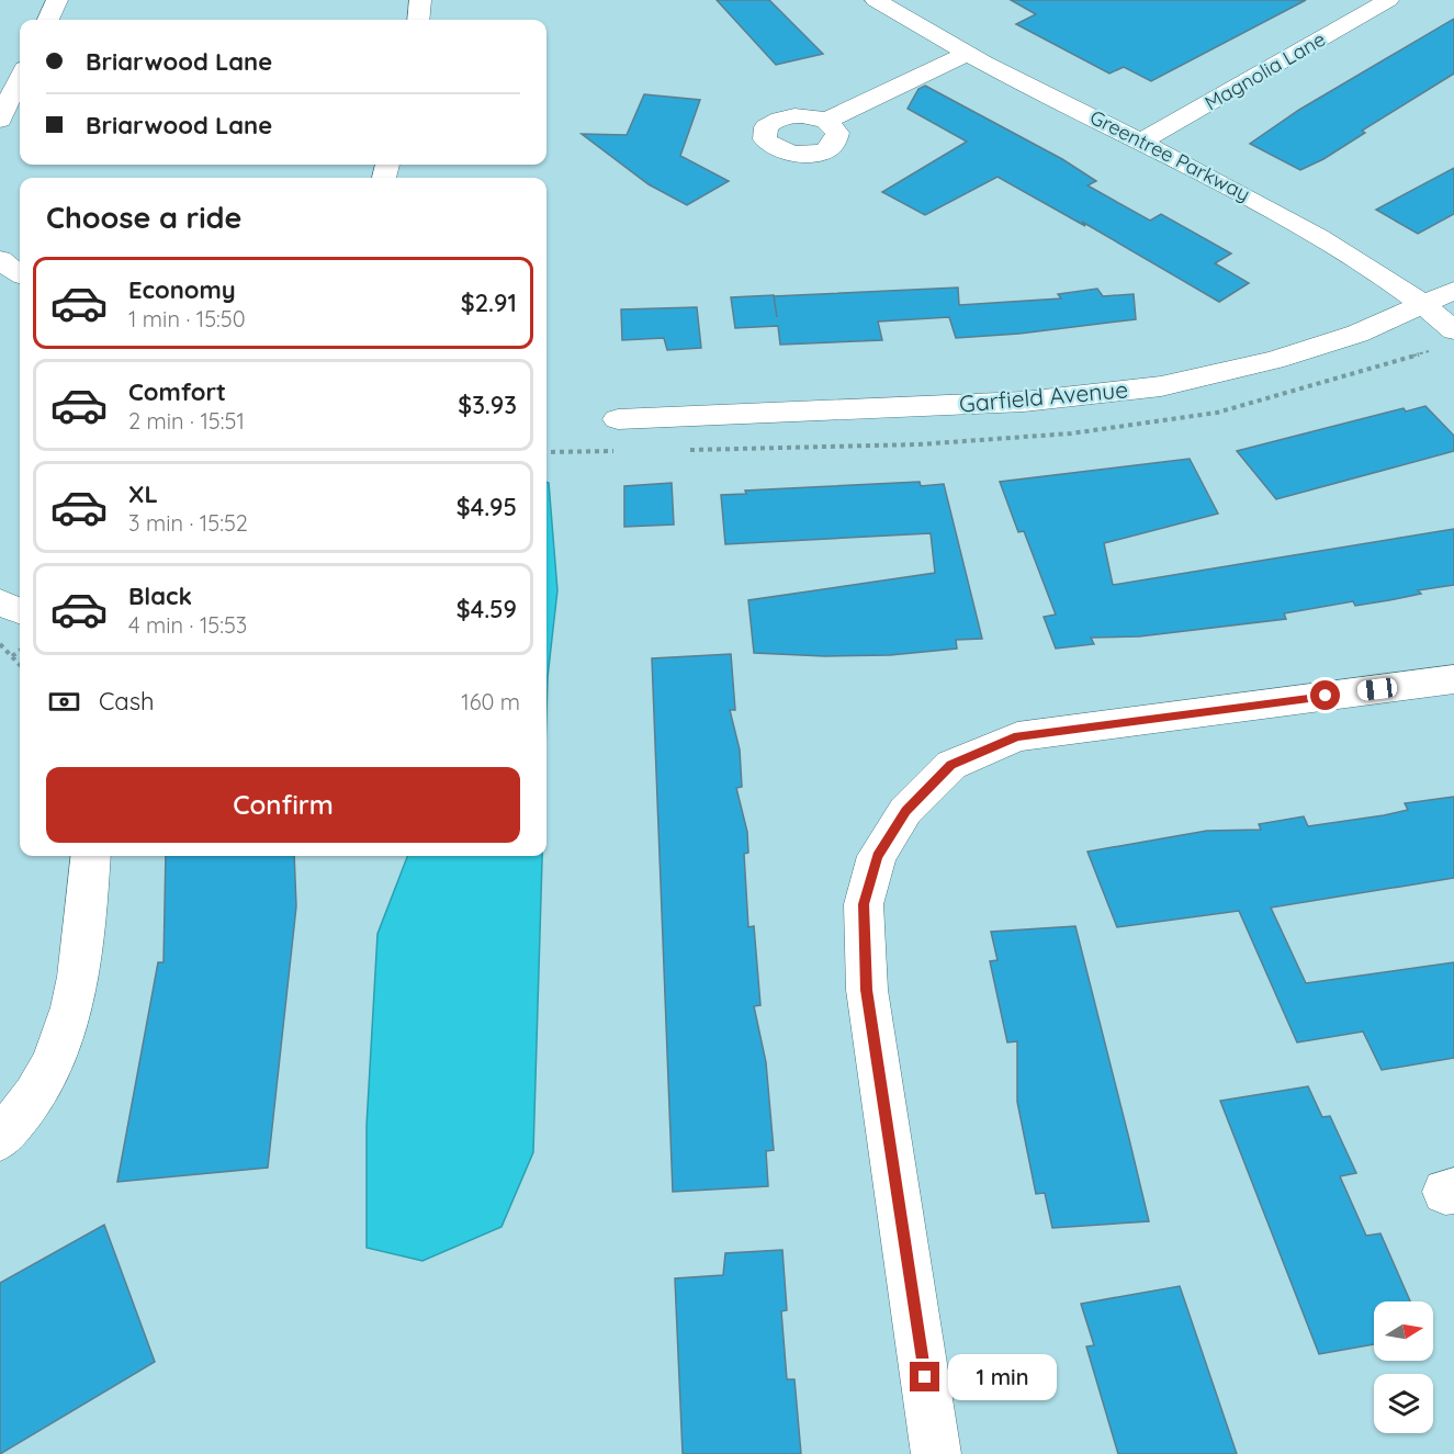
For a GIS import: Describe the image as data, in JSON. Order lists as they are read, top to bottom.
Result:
{
  "streets": {
    "street": ["Magnolia Lane", "Greentree Parkway", "Garfield Avenue"]
  },
  "crossings": [
    ["Magnolia Lane", "Greentree Parkway"],
    ["Greentree Parkway", "Garfield Avenue"]
  ],
  "north": "right",
  "page": {
    "banner": ["Briarwood Lane", "Briarwood Lane"],
    "heading": "Choose a ride",
    "list": [
      {
        "name": "Economy",
        "note": "1 min · 15:50",
        "value": "$2.91"
      },
      {
        "name": "Comfort",
        "note": "2 min · 15:51",
        "value": "$3.93"
      },
      {
        "name": "XL",
        "note": "3 min · 15:52",
        "value": "$4.95"
      },
      {
        "name": "Black",
        "note": "4 min · 15:53",
        "value": "$4.59"
      }
    ],
    "pay": ["Cash", "160 m"],
    "buttons": "Confirm",
    "bubble": "1 min"
  }
}
